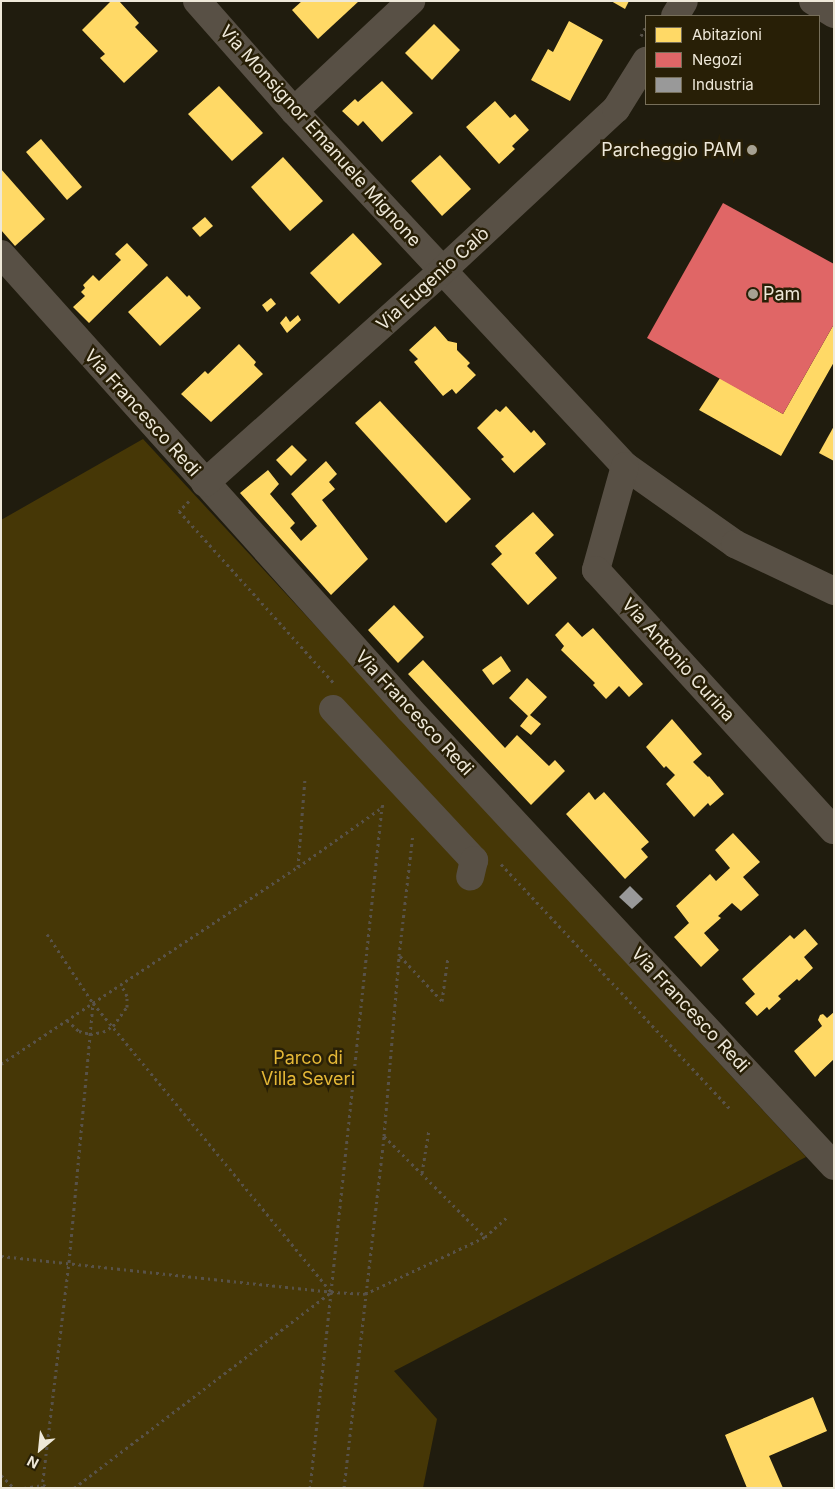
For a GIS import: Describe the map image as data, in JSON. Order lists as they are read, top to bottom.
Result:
{
  "streets": {
    "street": [
      "Via Monsignor Emanuele Mignone",
      "Via Eugenio Calò",
      "Via Francesco Redi",
      "Via Antonio Curina"
    ]
  },
  "crossings": [
    ["Via Monsignor Emanuele Mignone", "Via Eugenio Calò"],
    ["Via Eugenio Calò", "Via Francesco Redi"]
  ],
  "parks": ["Parco di Villa Severi"],
  "places": ["Parcheggio PAM", "Pam"],
  "legend": ["Abitazioni", "Negozi", "Industria"],
  "north": "bottom left"
}
